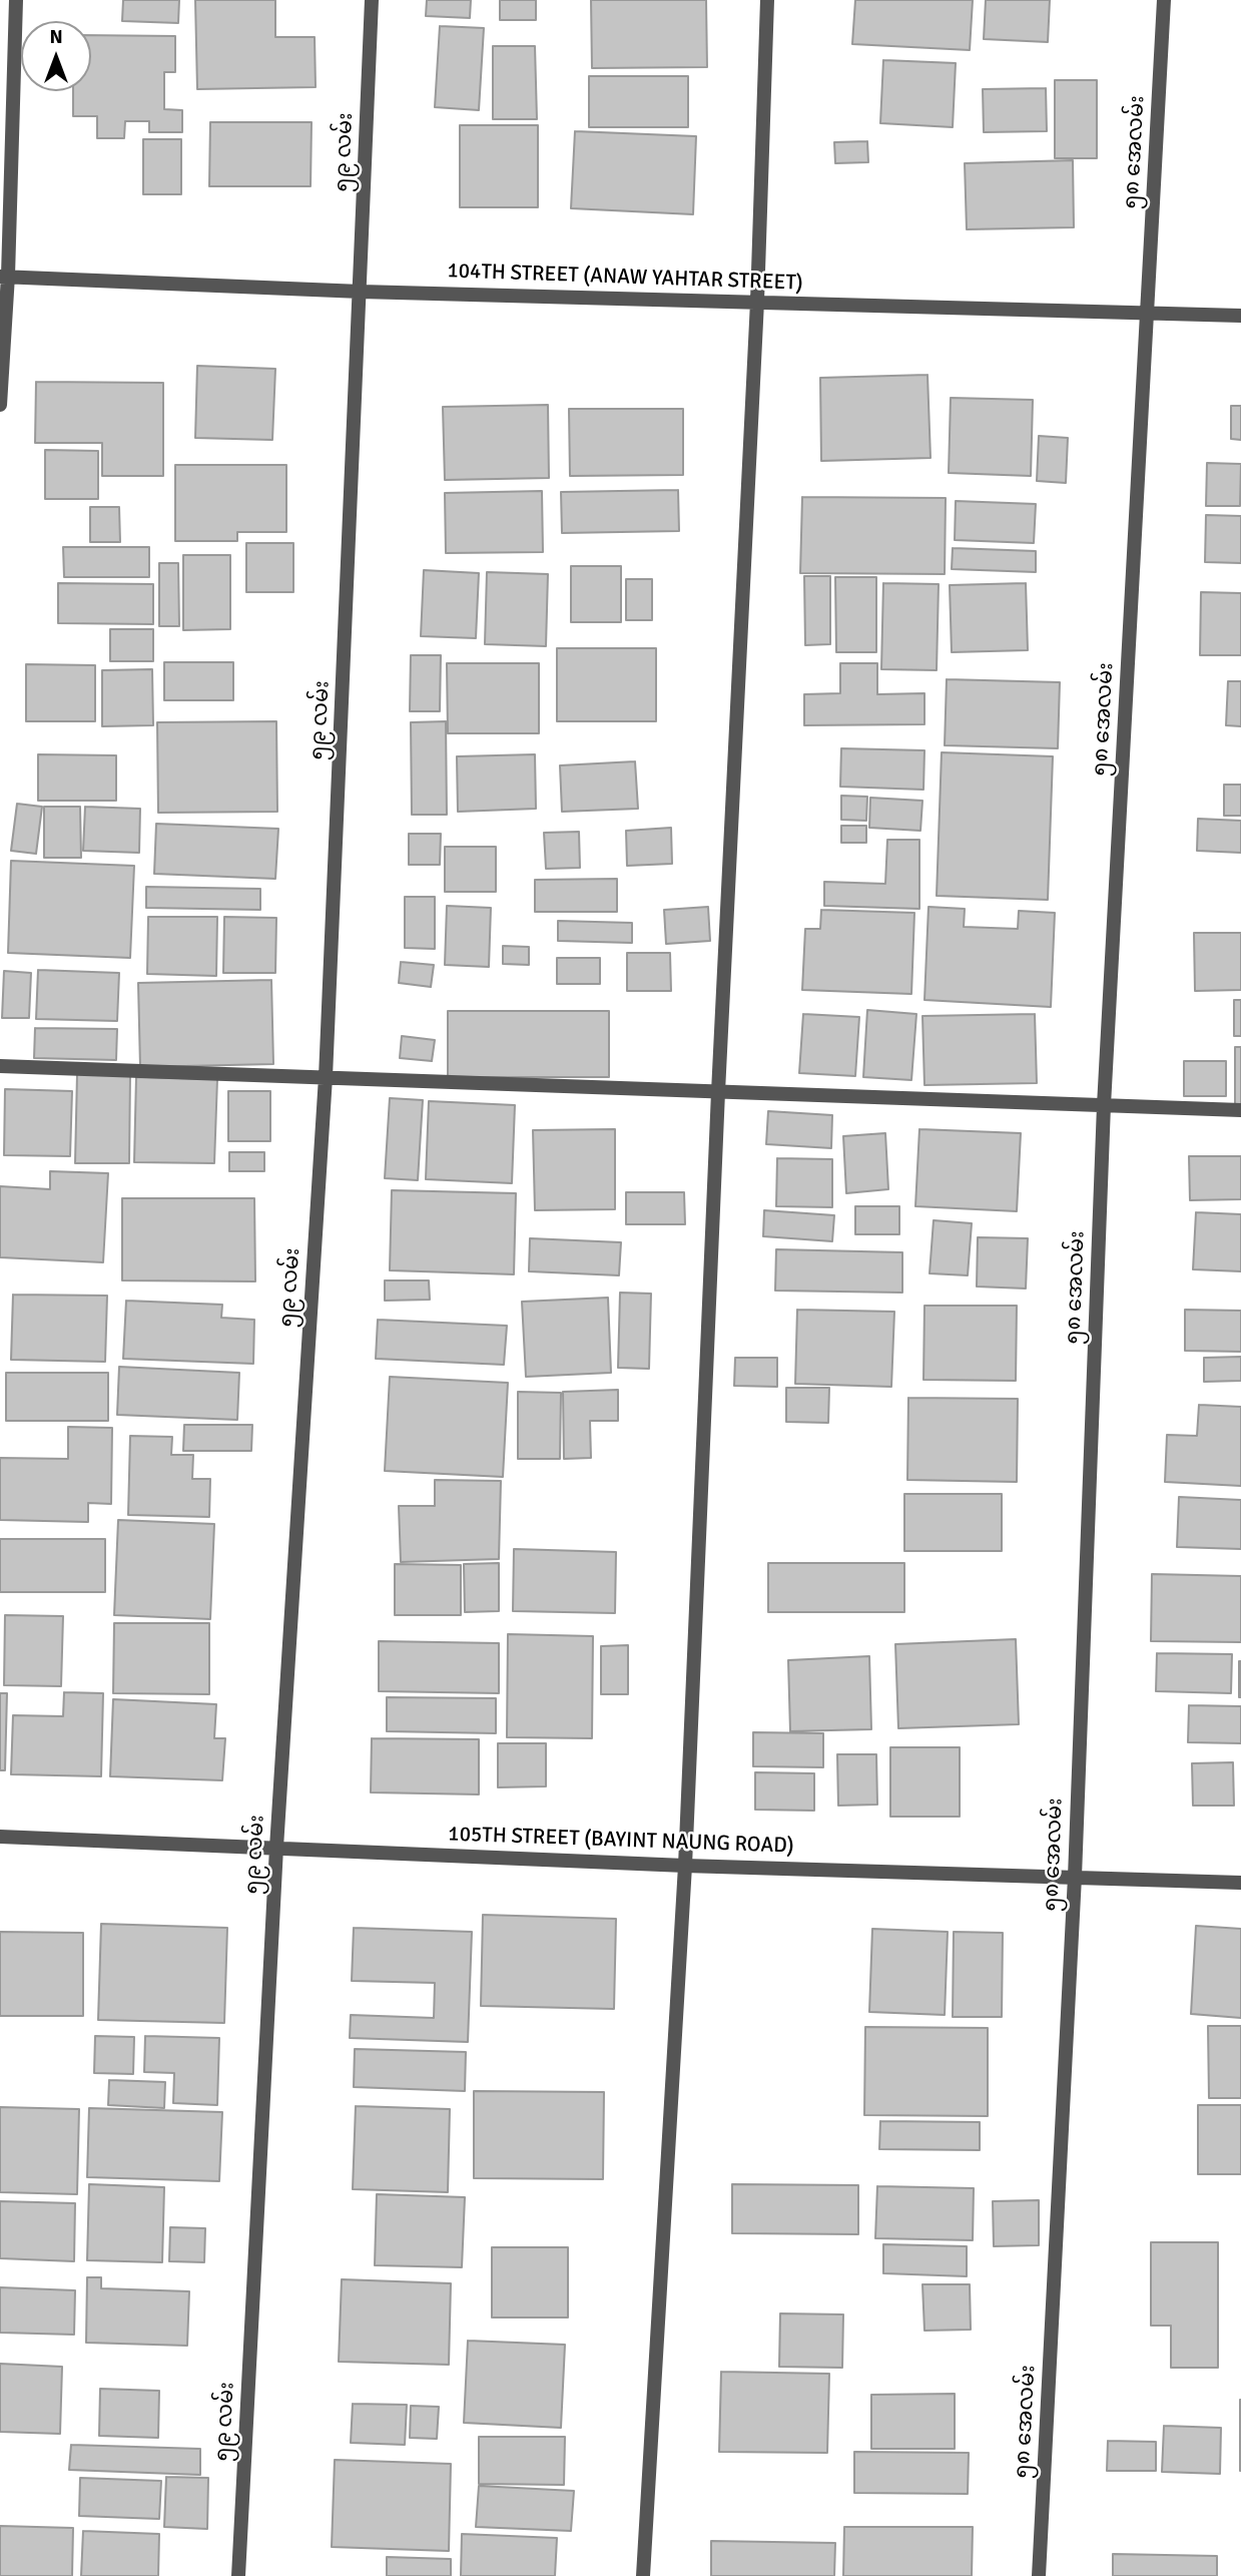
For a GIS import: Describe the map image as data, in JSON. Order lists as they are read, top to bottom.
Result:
{
  "streets": {
    "street": [
      "၅၉ လမ်း",
      "၅၈ အေလမ်း",
      "104TH STREET (ANAW YAHTAR STREET)",
      "105TH STREET (BAYINT NAUNG ROAD)"
    ]
  },
  "crossings": [
    ["၅၉ လမ်း", "104TH STREET (ANAW YAHTAR STREET)"],
    ["၅၉ လမ်း", "105TH STREET (BAYINT NAUNG ROAD)"],
    ["၅၈ အေလမ်း", "104TH STREET (ANAW YAHTAR STREET)"],
    ["၅၈ အေလမ်း", "105TH STREET (BAYINT NAUNG ROAD)"]
  ],
  "north": "top"
}
